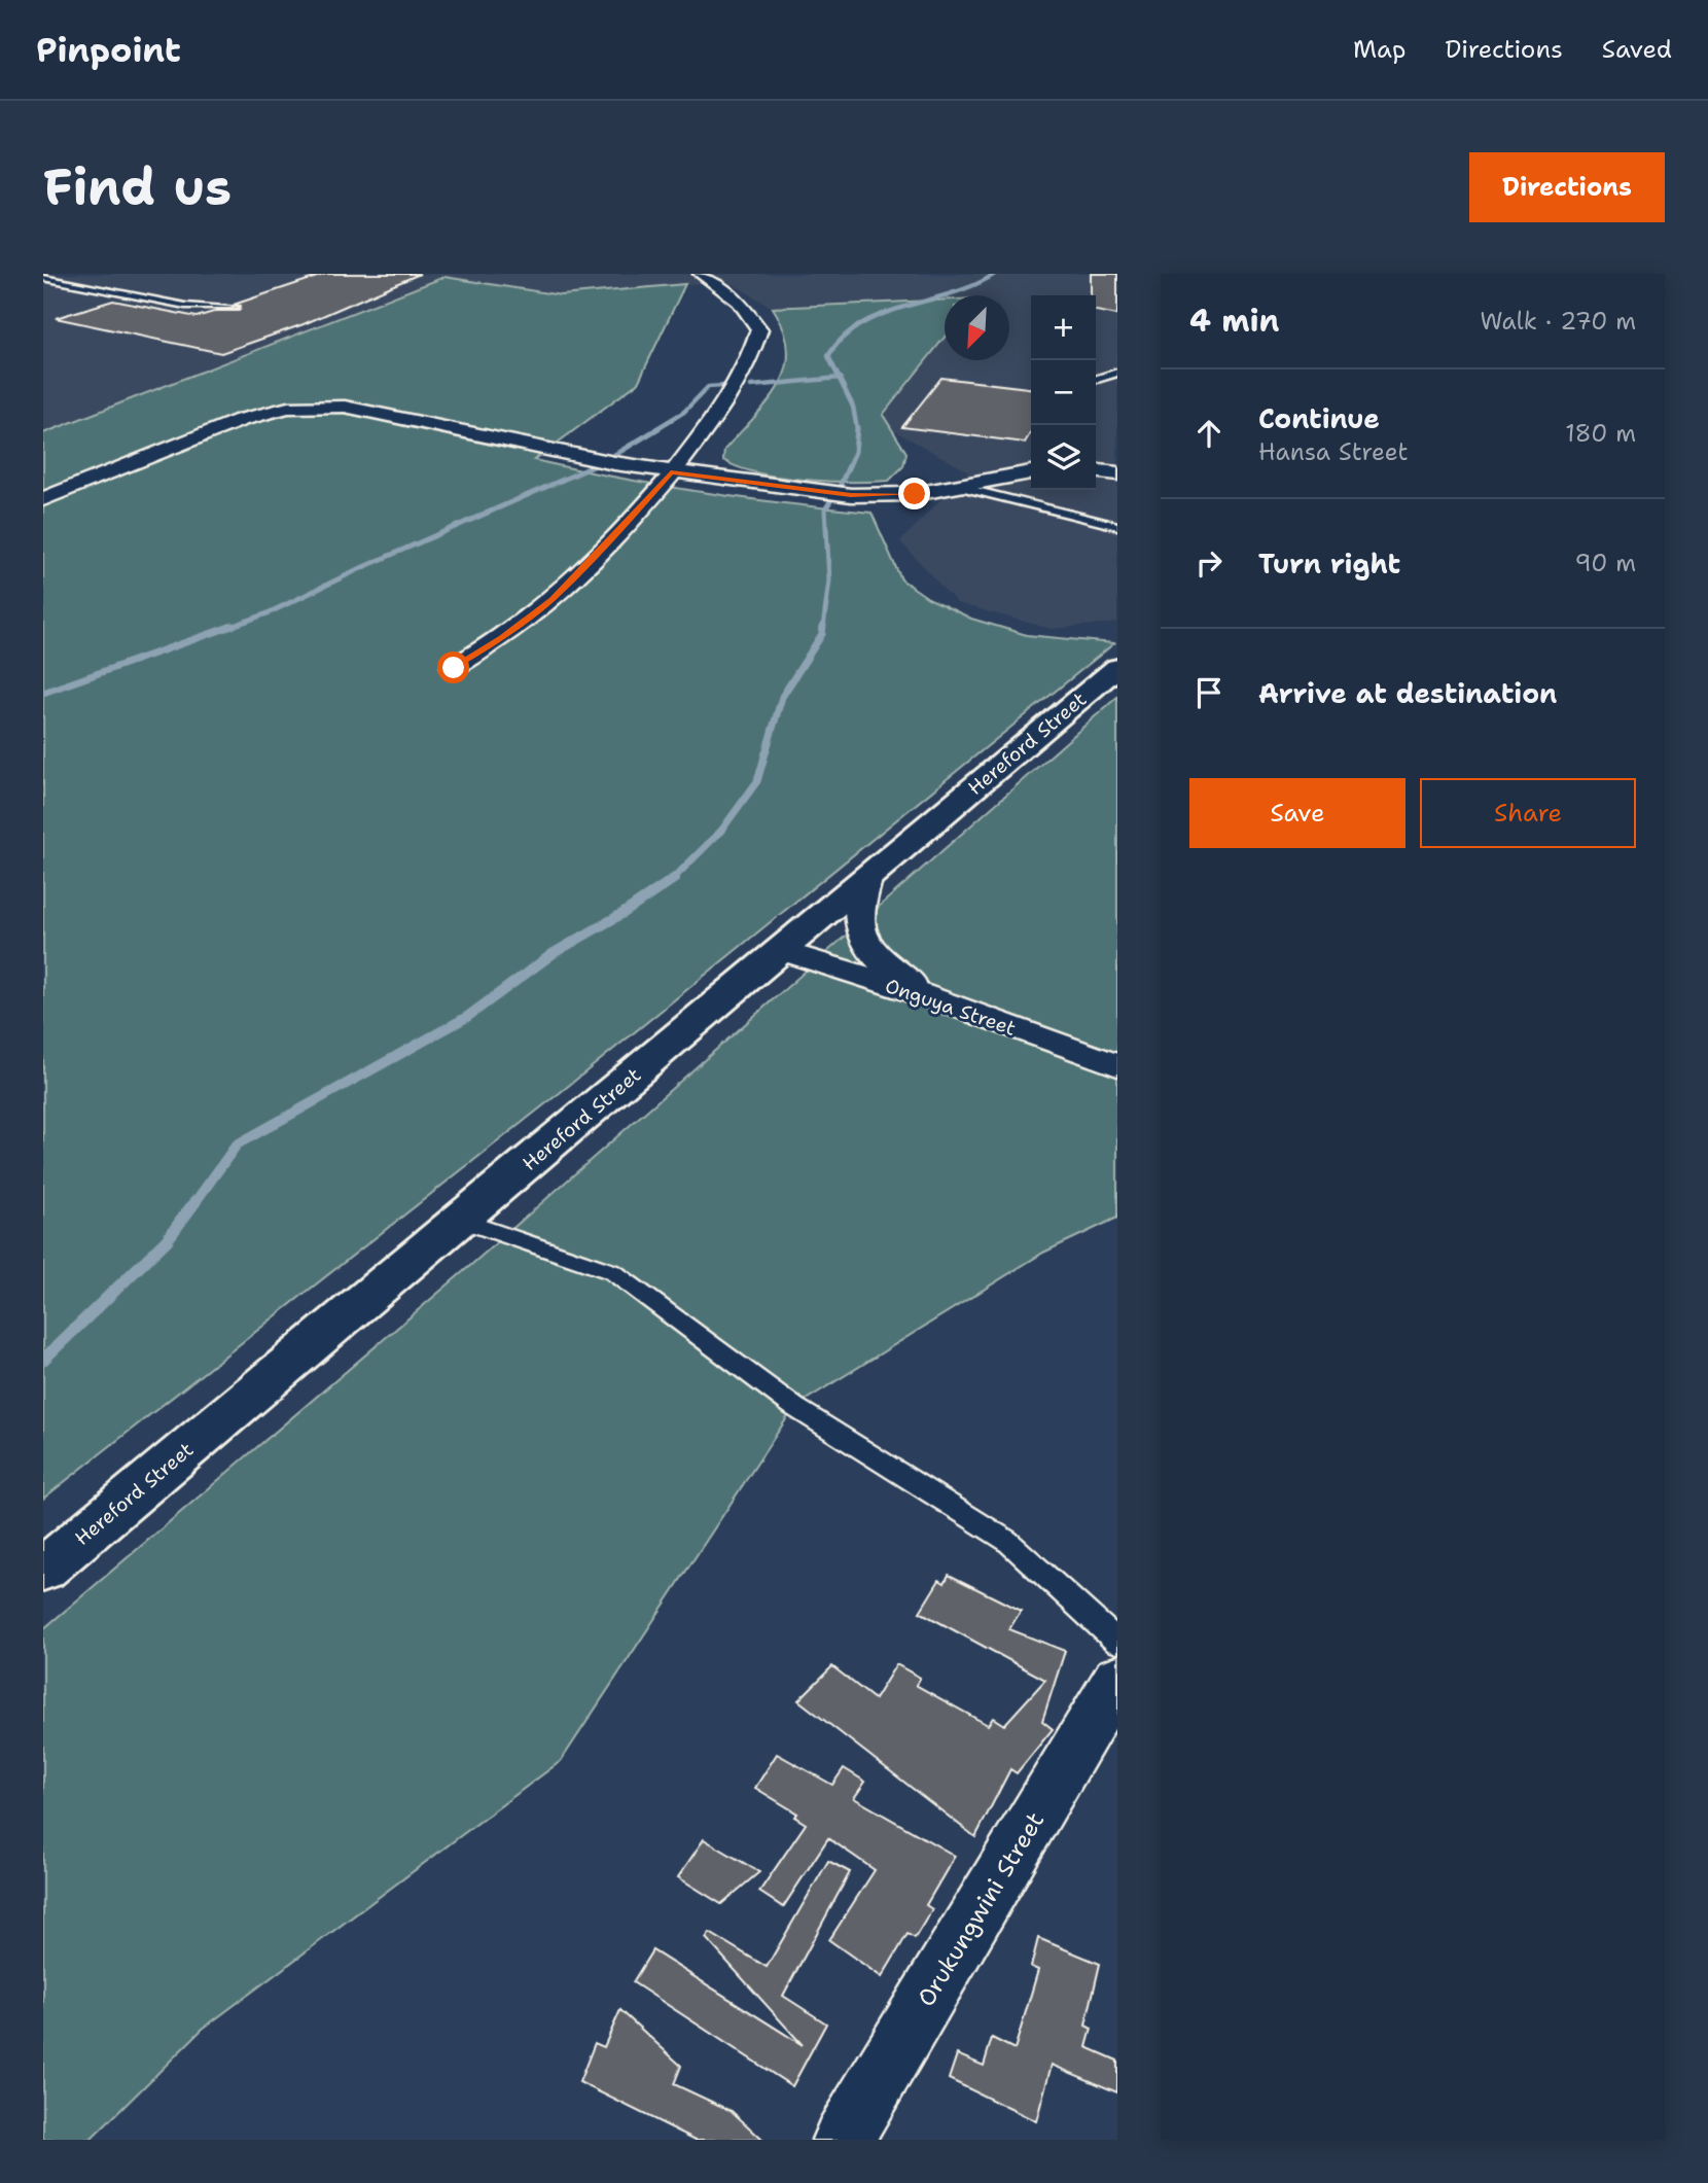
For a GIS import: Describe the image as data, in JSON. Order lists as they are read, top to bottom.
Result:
{
  "streets": {
    "main road": ["Hereford Street"],
    "street": ["Onguya Street", "Orukungwini Street"]
  },
  "crossings": [
    ["Hereford Street", "Onguya Street"]
  ],
  "north": "bottom left",
  "page": {
    "header": "Pinpoint",
    "nav": ["Map", "Directions", "Saved"],
    "buttons": [
      "Directions",
      ["Save", "Share"]
    ],
    "title": "Find us",
    "heading": ["4 min", "Walk · 270 m"],
    "map_buttons": ["+", "−"],
    "list": [
      ["Continue", "Hansa Street", "180 m"],
      ["Turn right", "90 m"],
      "Arrive at destination"
    ]
  }
}
